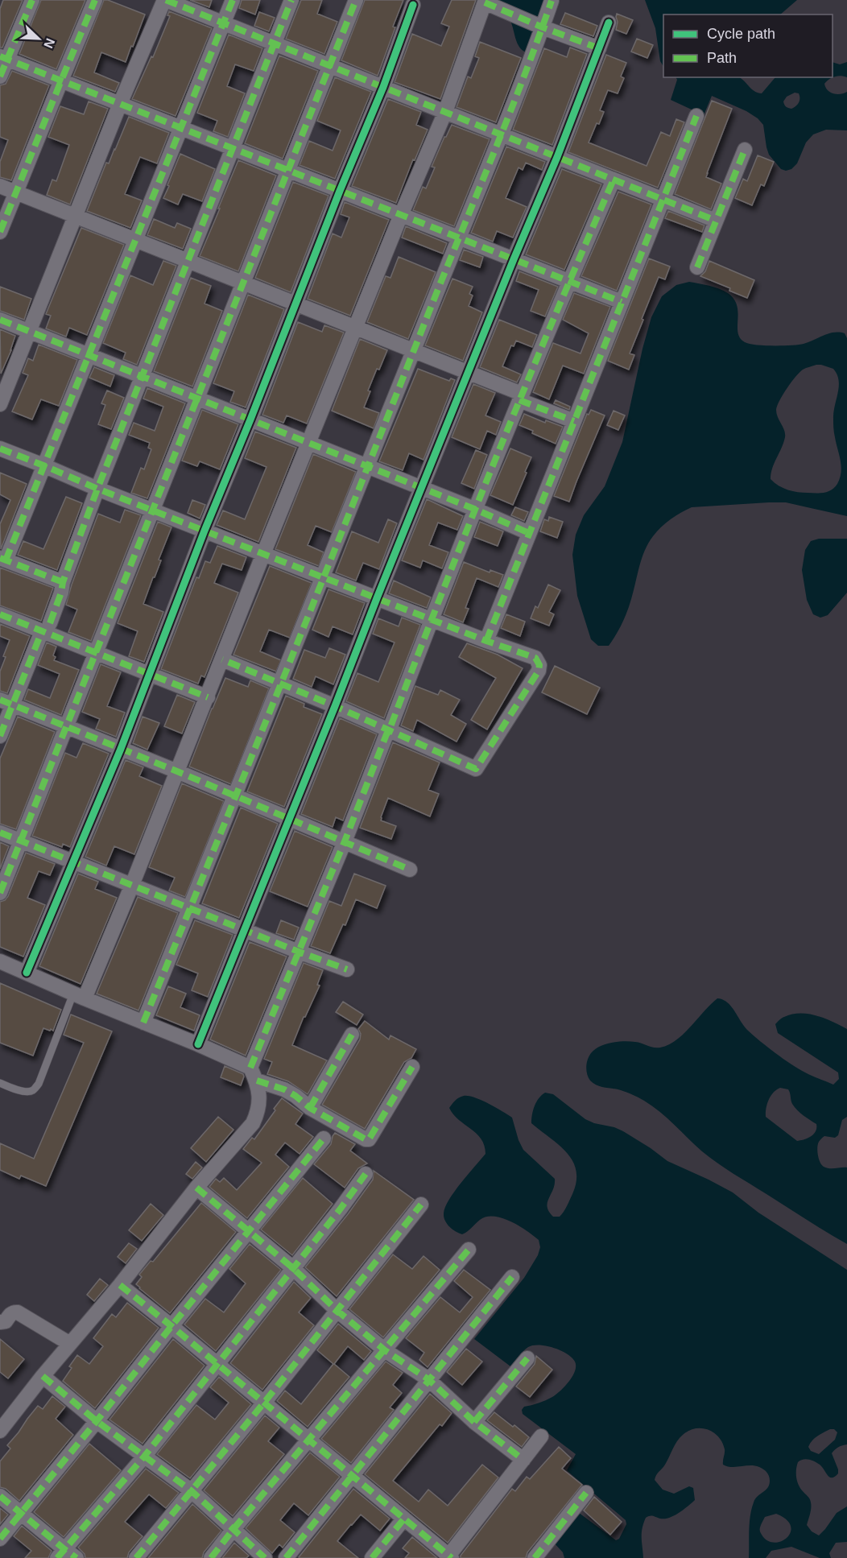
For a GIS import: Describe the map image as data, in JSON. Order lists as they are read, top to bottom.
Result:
{
  "legend": ["Cycle path", "Path"],
  "north": "bottom right"
}
